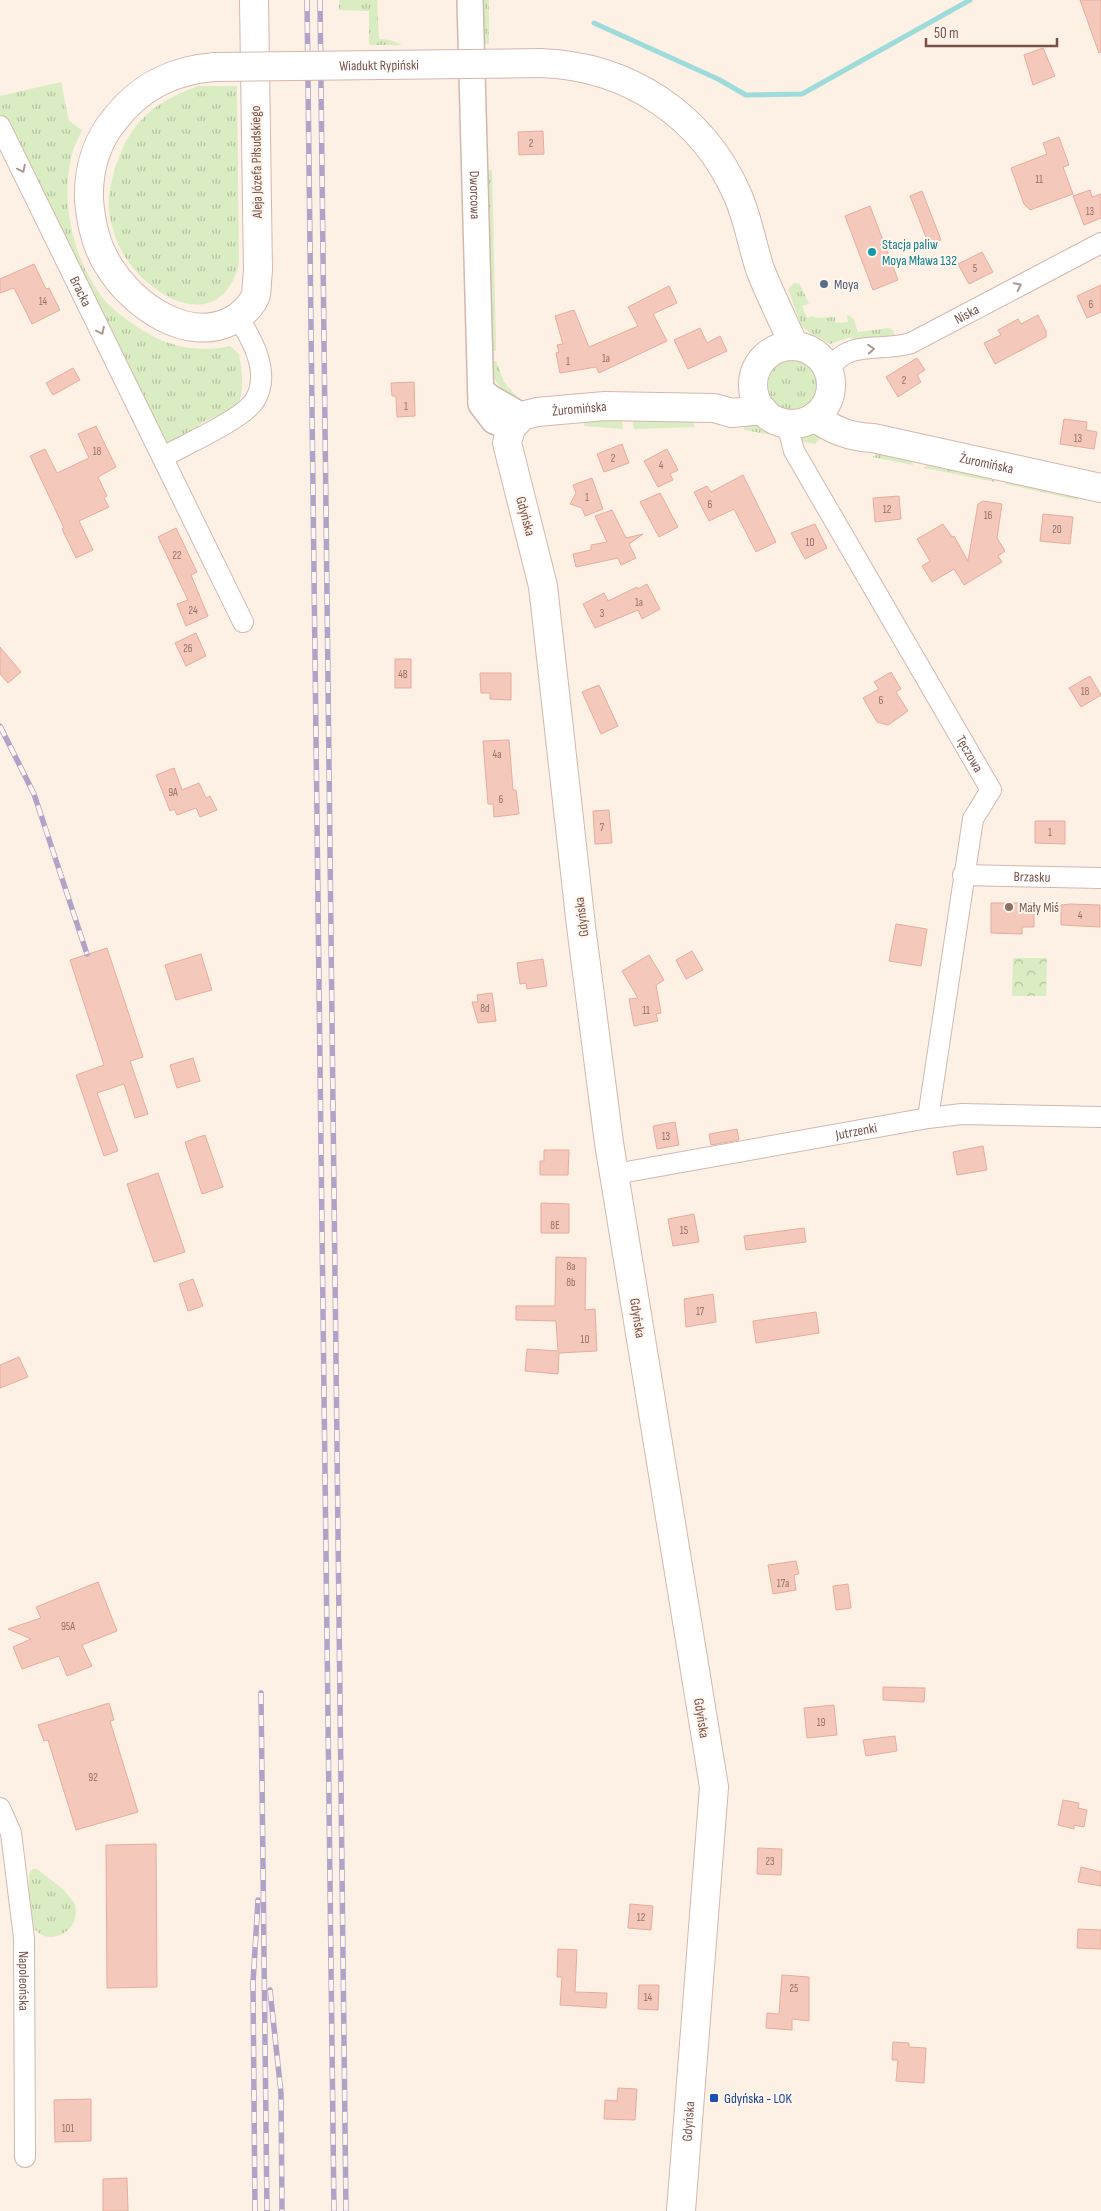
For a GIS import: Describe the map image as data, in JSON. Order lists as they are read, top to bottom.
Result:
{
  "streets": {
    "main road": [
      "Wiadukt Rypiński",
      "Aleja Józefa Piłsudskiego",
      "Żuromińska",
      "Gdyńska"
    ],
    "street": [
      "Dworcowa",
      "Bracka",
      "Niska",
      "Tęczowa",
      "Brzasku",
      "Jutrzenki",
      "Napoleońska"
    ]
  },
  "crossings": [
    ["Wiadukt Rypiński", "Aleja Józefa Piłsudskiego"],
    ["Wiadukt Rypiński", "Niska"],
    ["Wiadukt Rypiński", "Żuromińska"],
    ["Wiadukt Rypiński", "Tęczowa"],
    ["Dworcowa", "Żuromińska"],
    ["Dworcowa", "Gdyńska"],
    ["Niska", "Żuromińska"],
    ["Niska", "Tęczowa"],
    ["Żuromińska", "Gdyńska"],
    ["Żuromińska", "Tęczowa"],
    ["Gdyńska", "Jutrzenki"],
    ["Tęczowa", "Brzasku"],
    ["Tęczowa", "Jutrzenki"]
  ],
  "one_way": ["Bracka", "Niska"],
  "places": {
    "other": ["Stacja paliw Moya Mława 132", "Moya", "Mały Miś"],
    "transit": ["Gdyńska - LOK"]
  },
  "house_numbers": [
    "2",
    "11",
    "13",
    "5",
    "14",
    "6",
    "1a",
    "1",
    "2",
    "1",
    "13",
    "18",
    "2",
    "4",
    "1",
    "6",
    "12",
    "16",
    "20",
    "10",
    "22",
    "1a",
    "24",
    "3",
    "26",
    "4B",
    "18",
    "6",
    "4a",
    "9A",
    "6",
    "7",
    "1",
    "4",
    "8d",
    "11",
    "13",
    "8E",
    "15",
    "8a",
    "8b",
    "17",
    "10",
    "17a",
    "95A",
    "19",
    "92",
    "23",
    "12",
    "25",
    "14",
    "101"
  ],
  "scale_bar": "50 m"
}
